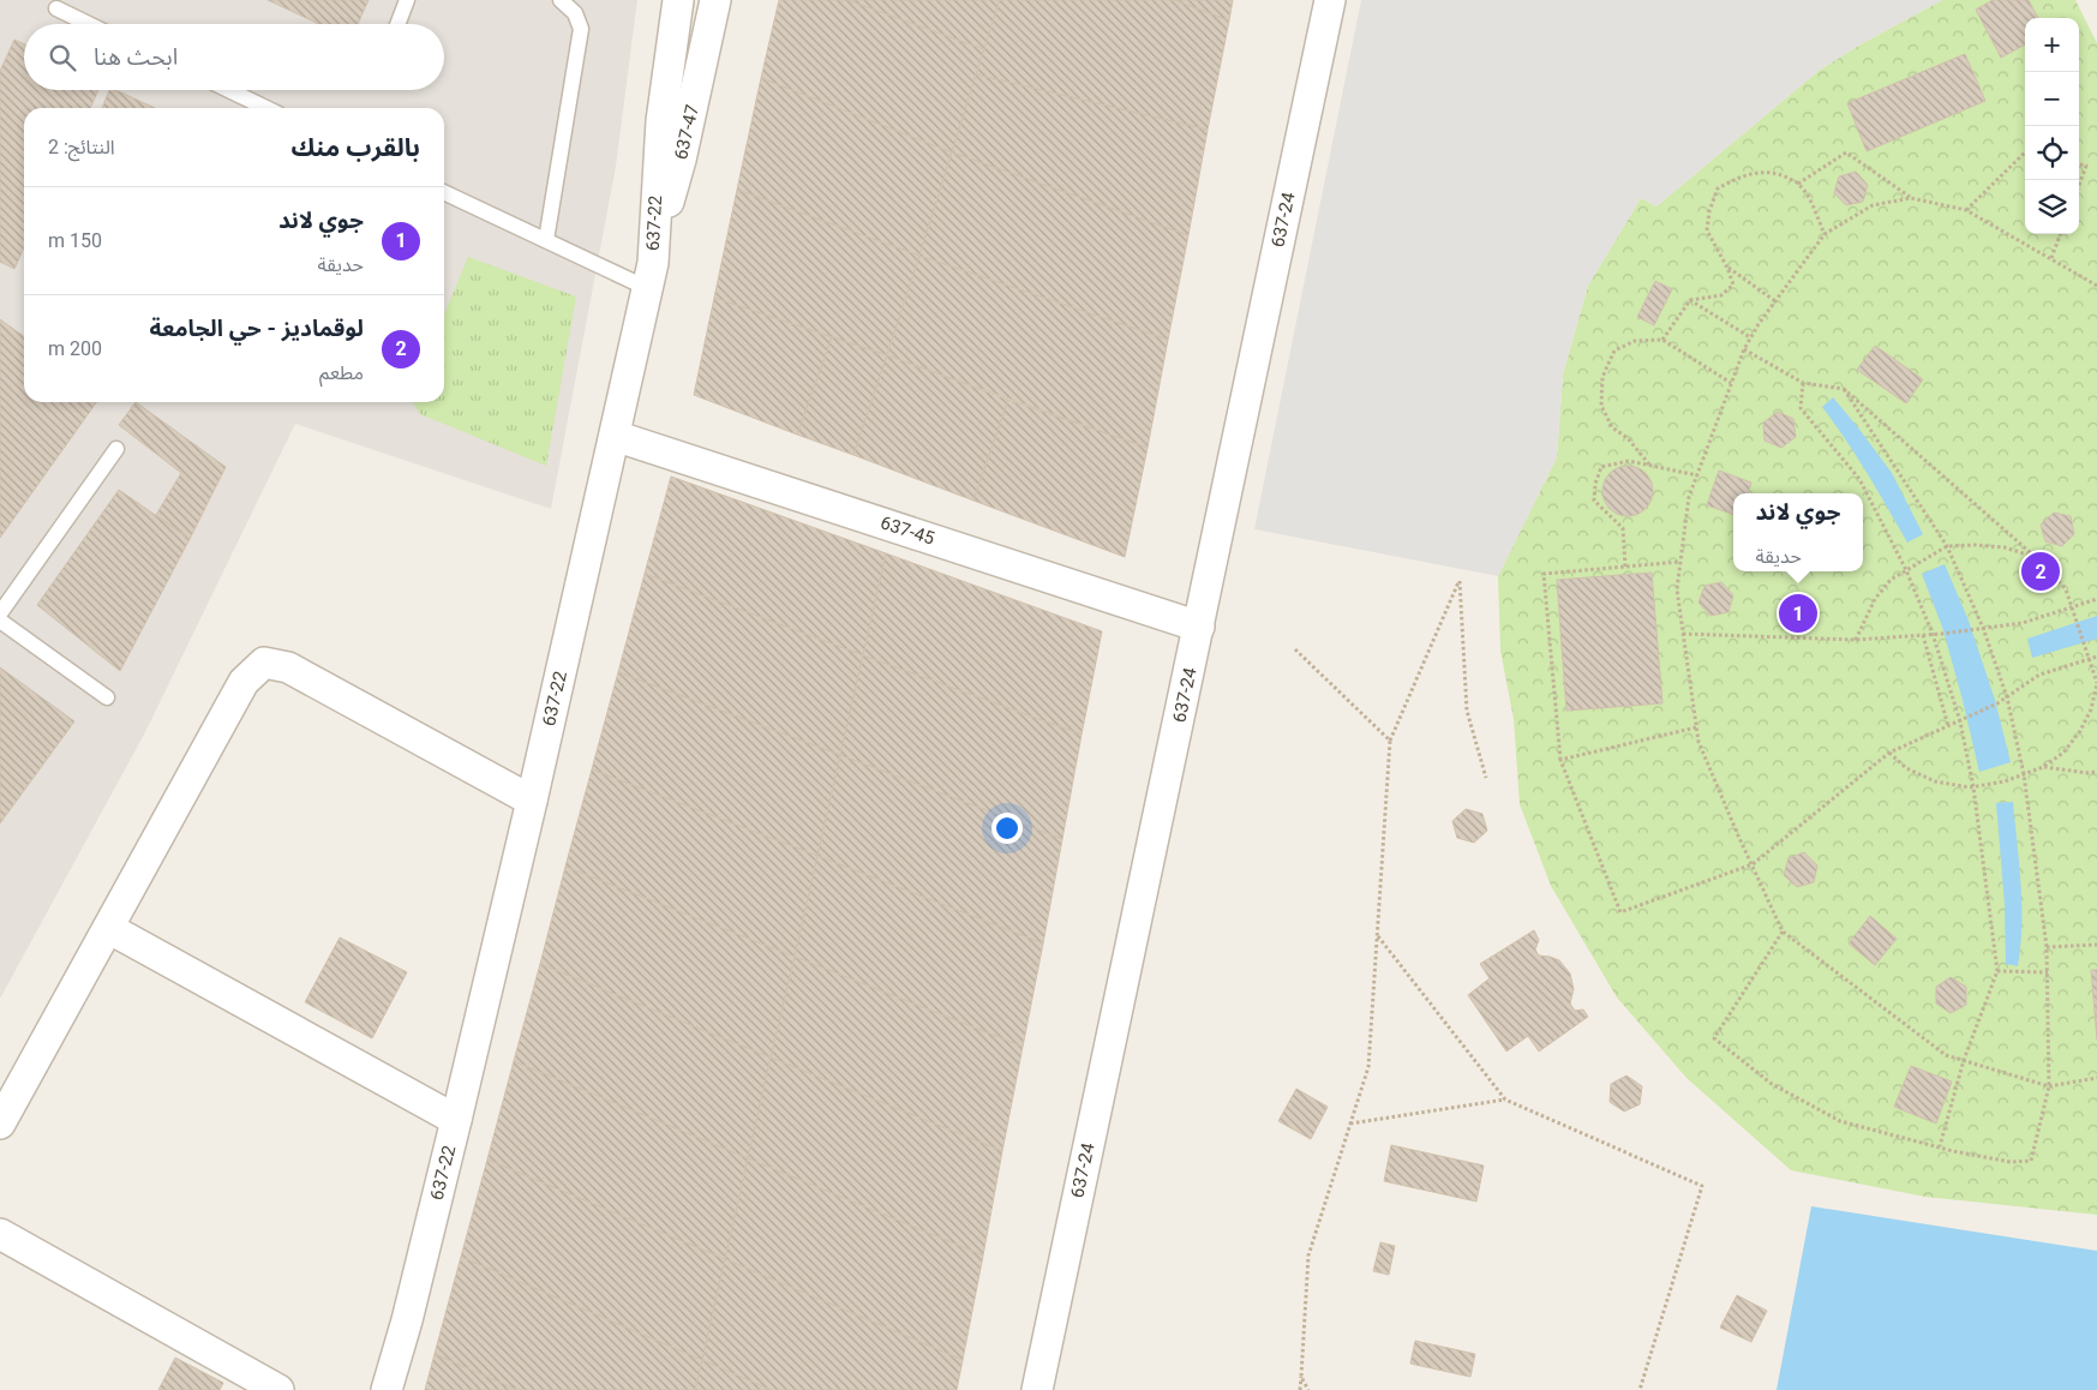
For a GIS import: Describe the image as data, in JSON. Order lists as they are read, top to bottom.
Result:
{
  "streets": {
    "street": [
      "637-47",
      "637-24",
      "637-22",
      "637-45"
    ]
  },
  "crossings": [
    ["637-47", "637-22"],
    ["637-24", "637-45"],
    ["637-22", "637-45"]
  ],
  "page": {
    "map_buttons": ["+", "−"],
    "search": "ابحث هنا",
    "heading": ["بالقرب منك", "النتائج: 2"],
    "list": [
      {
        "mark": "1",
        "name": "جوي لاند",
        "note": "حديقة",
        "value": "150 m"
      },
      {
        "mark": "2",
        "name": "لوقماديز - حي الجامعة",
        "note": "مطعم",
        "value": "200 m"
      }
    ],
    "popup": ["جوي لاند", "حديقة"],
    "pins": ["2", "1"]
  }
}
